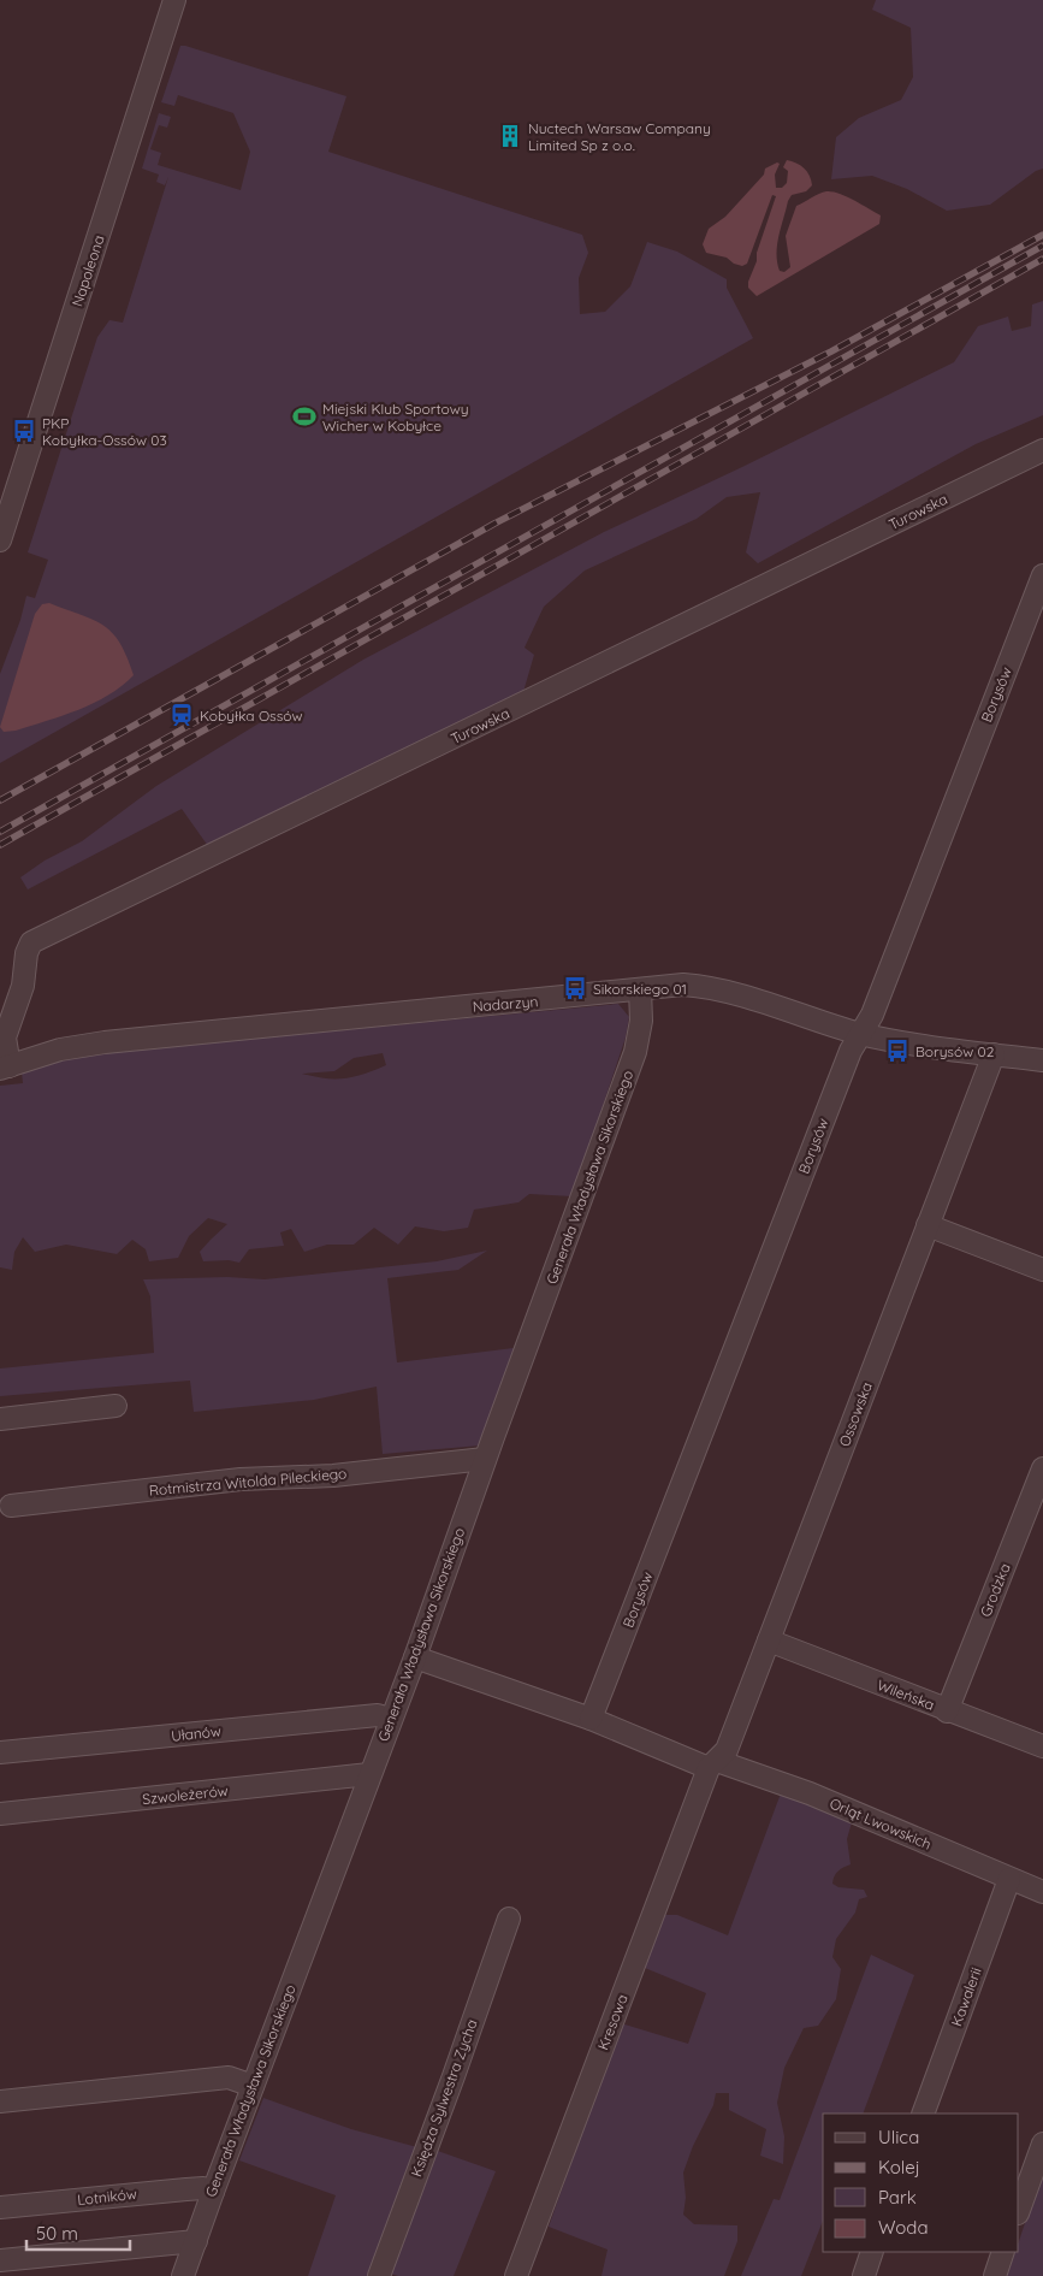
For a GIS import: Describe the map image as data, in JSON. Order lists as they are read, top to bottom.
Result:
{
  "streets": {
    "street": [
      "Napoleona",
      "Turowska",
      "Borysów",
      "Nadarzyn",
      "Generała Władysława Sikorskiego",
      "Ossowska",
      "Rotmistrza Witolda Pileckiego",
      "Grodzka",
      "Wileńska",
      "Ułanów",
      "Szwoleżerów",
      "Orląt Lwowskich",
      "Kawalerii",
      "Kresowa",
      "Księdza Sylwestra Zycha",
      "Lotników"
    ]
  },
  "crossings": [
    ["Turowska", "Nadarzyn"],
    ["Borysów", "Nadarzyn"],
    ["Borysów", "Orląt Lwowskich"],
    ["Nadarzyn", "Generała Władysława Sikorskiego"],
    ["Nadarzyn", "Ossowska"],
    ["Generała Władysława Sikorskiego", "Rotmistrza Witolda Pileckiego"],
    ["Generała Władysława Sikorskiego", "Ułanów"],
    ["Generała Władysława Sikorskiego", "Szwoleżerów"],
    ["Generała Władysława Sikorskiego", "Orląt Lwowskich"],
    ["Generała Władysława Sikorskiego", "Lotników"],
    ["Ossowska", "Wileńska"],
    ["Ossowska", "Orląt Lwowskich"],
    ["Ossowska", "Kresowa"],
    ["Grodzka", "Wileńska"],
    ["Orląt Lwowskich", "Kawalerii"],
    ["Orląt Lwowskich", "Kresowa"]
  ],
  "places": {
    "building": ["Nuctech Warsaw Company Limited Sp z o.o."],
    "sports": ["Miejski Klub Sportowy Wicher w Kobyłce"],
    "bus stop": ["PKP Kobyłka-Ossów 03", "Sikorskiego 01", "Borysów 02"],
    "station": ["Kobyłka Ossów"]
  },
  "legend": [
    "Ulica",
    "Kolej",
    "Park",
    "Woda"
  ],
  "scale_bar": "50 m"
}
